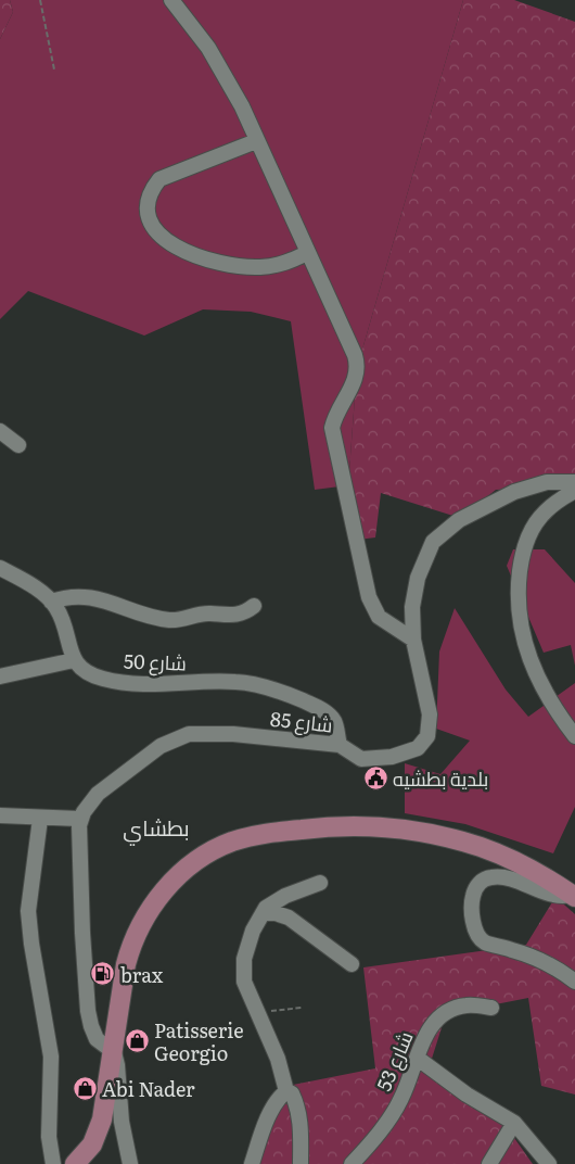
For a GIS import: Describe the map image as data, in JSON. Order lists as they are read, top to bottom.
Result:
{
  "streets": {
    "street": ["شارع 50", "شارع 85", "شارع 53"]
  },
  "crossings": [
    ["شارع 50", "شارع 85"]
  ],
  "districts": ["بطشاي"],
  "places": {
    "public building": ["بلدية بطشيه"],
    "fuel station": ["brax"],
    "shop": ["Patisserie Georgio", "Abi Nader"]
  }
}
